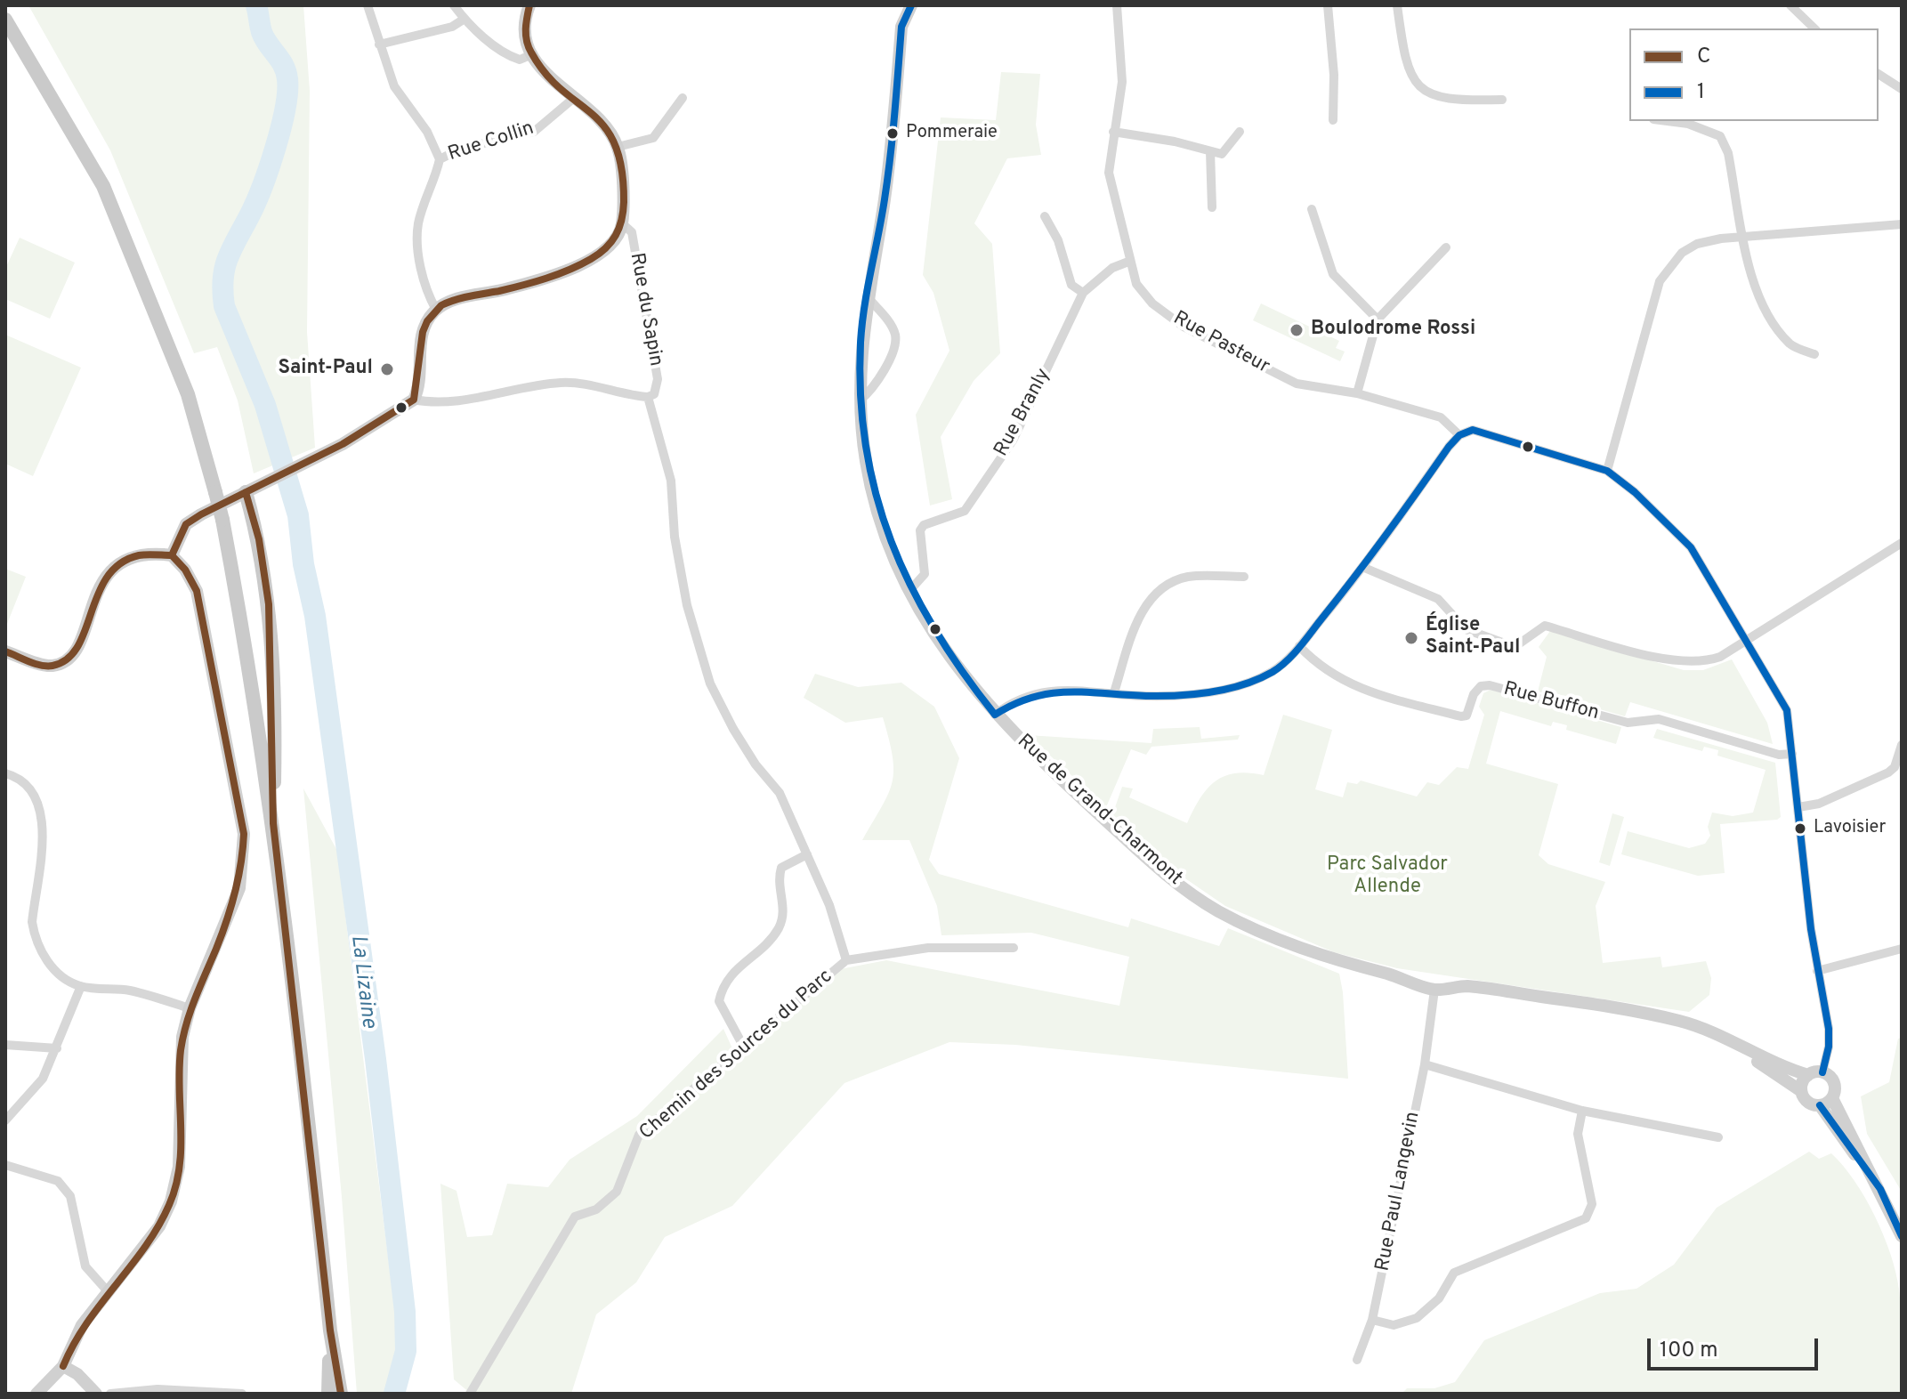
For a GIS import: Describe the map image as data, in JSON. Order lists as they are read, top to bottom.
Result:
{
  "streets": {
    "street": [
      "Rue Collin",
      "Rue du Sapin",
      "Rue Pasteur",
      "Rue Branly",
      "Rue Buffon",
      "Rue de Grand-Charmont",
      "Chemin des Sources du Parc",
      "Rue Paul Langevin"
    ]
  },
  "crossings": [
    ["Rue Pasteur", "Rue Branly"],
    ["Rue Branly", "Rue de Grand-Charmont"],
    ["Rue de Grand-Charmont", "Rue Paul Langevin"]
  ],
  "water": ["La Lizaine"],
  "parks": ["Parc Salvador Allende"],
  "places": [
    "Pommeraie",
    "Boulodrome Rossi",
    "Saint-Paul",
    "Église Saint-Paul",
    "Lavoisier"
  ],
  "lines": ["transit line C", "transit line 1"],
  "legend": ["C", "1"],
  "scale_bar": "100 m"
}
